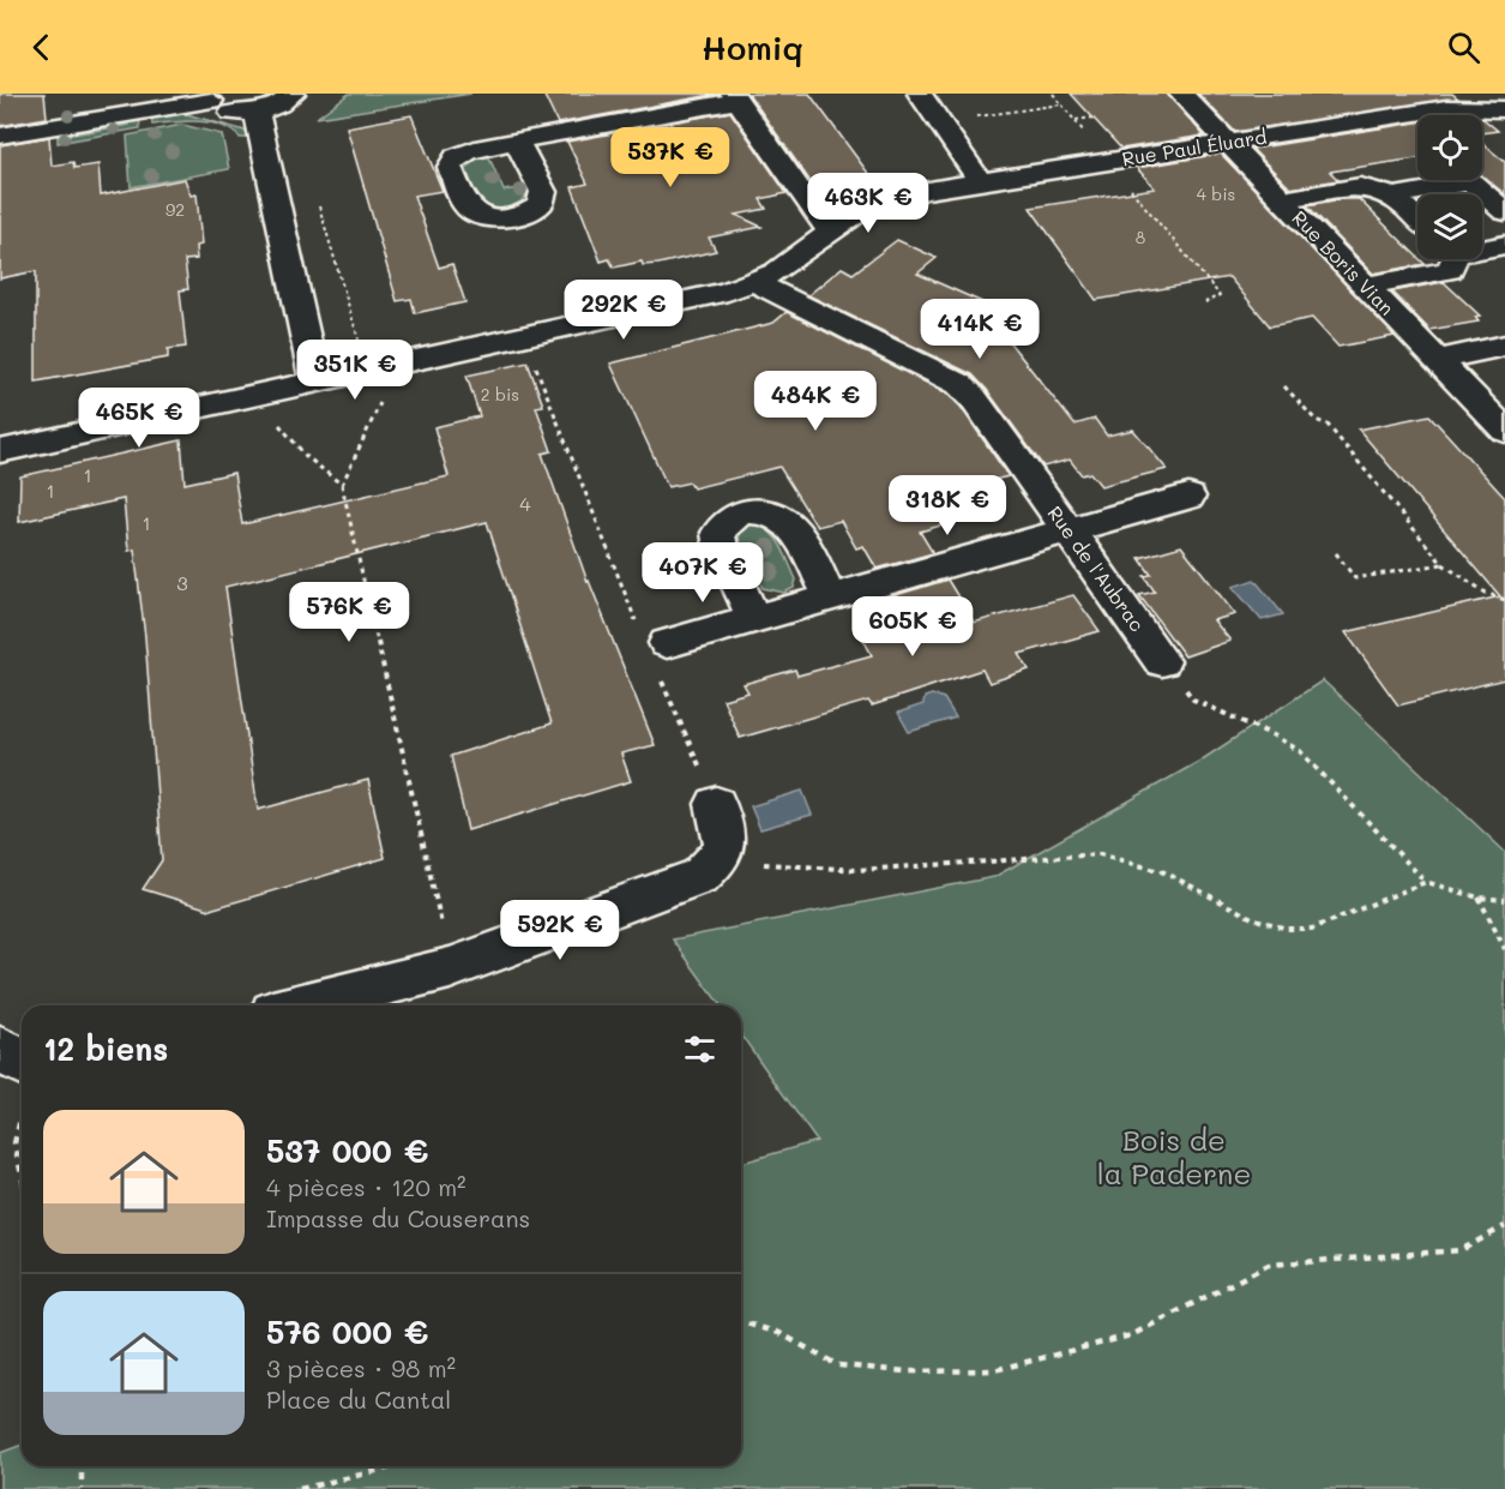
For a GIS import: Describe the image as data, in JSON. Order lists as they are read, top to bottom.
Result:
{
  "streets": {
    "street": ["Rue Paul Éluard", "Rue Boris Vian", "Rue de l'Aubrac"]
  },
  "crossings": [
    ["Rue Paul Éluard", "Rue Boris Vian"],
    ["Rue Paul Éluard", "Rue de l'Aubrac"]
  ],
  "parks": ["Bois de la Paderne"],
  "house_numbers": [
    "4 bis",
    "92",
    "8",
    "2 bis",
    "1",
    "1",
    "4",
    "1",
    "3"
  ],
  "page": {
    "header": "Homiq",
    "price": [
      "537K €",
      "463K €",
      "292K €",
      "414K €",
      "351K €",
      "484K €",
      "465K €",
      "318K €",
      "407K €",
      "576K €",
      "605K €",
      "592K €"
    ],
    "heading": "12 biens",
    "list": [
      {
        "name": "537 000 €",
        "note": "4 pièces · 120 m² · Impasse du Couserans"
      },
      {
        "name": "576 000 €",
        "note": "3 pièces · 98 m² · Place du Cantal"
      }
    ]
  }
}
